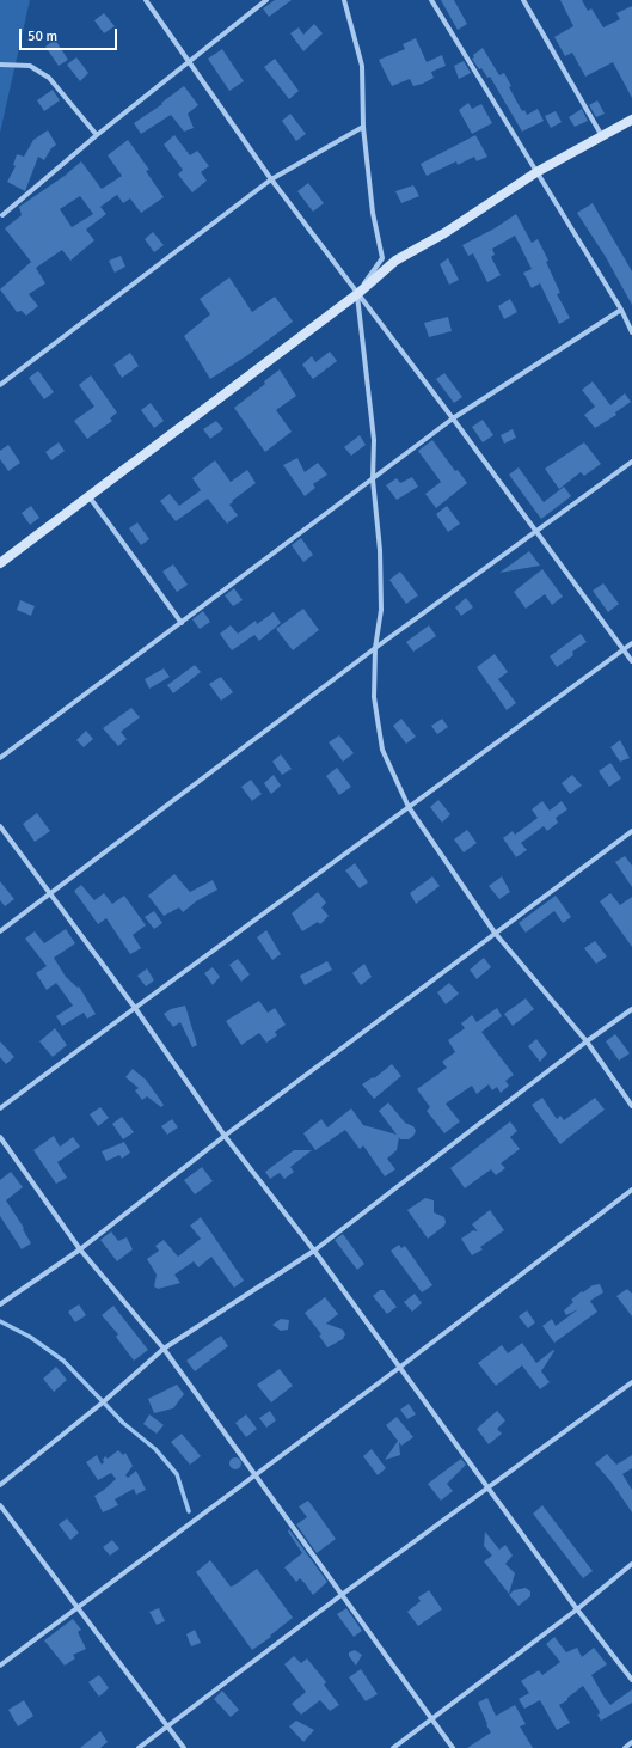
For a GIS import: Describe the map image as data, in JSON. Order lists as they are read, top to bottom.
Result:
{
  "scale_bar": "50 m"
}
